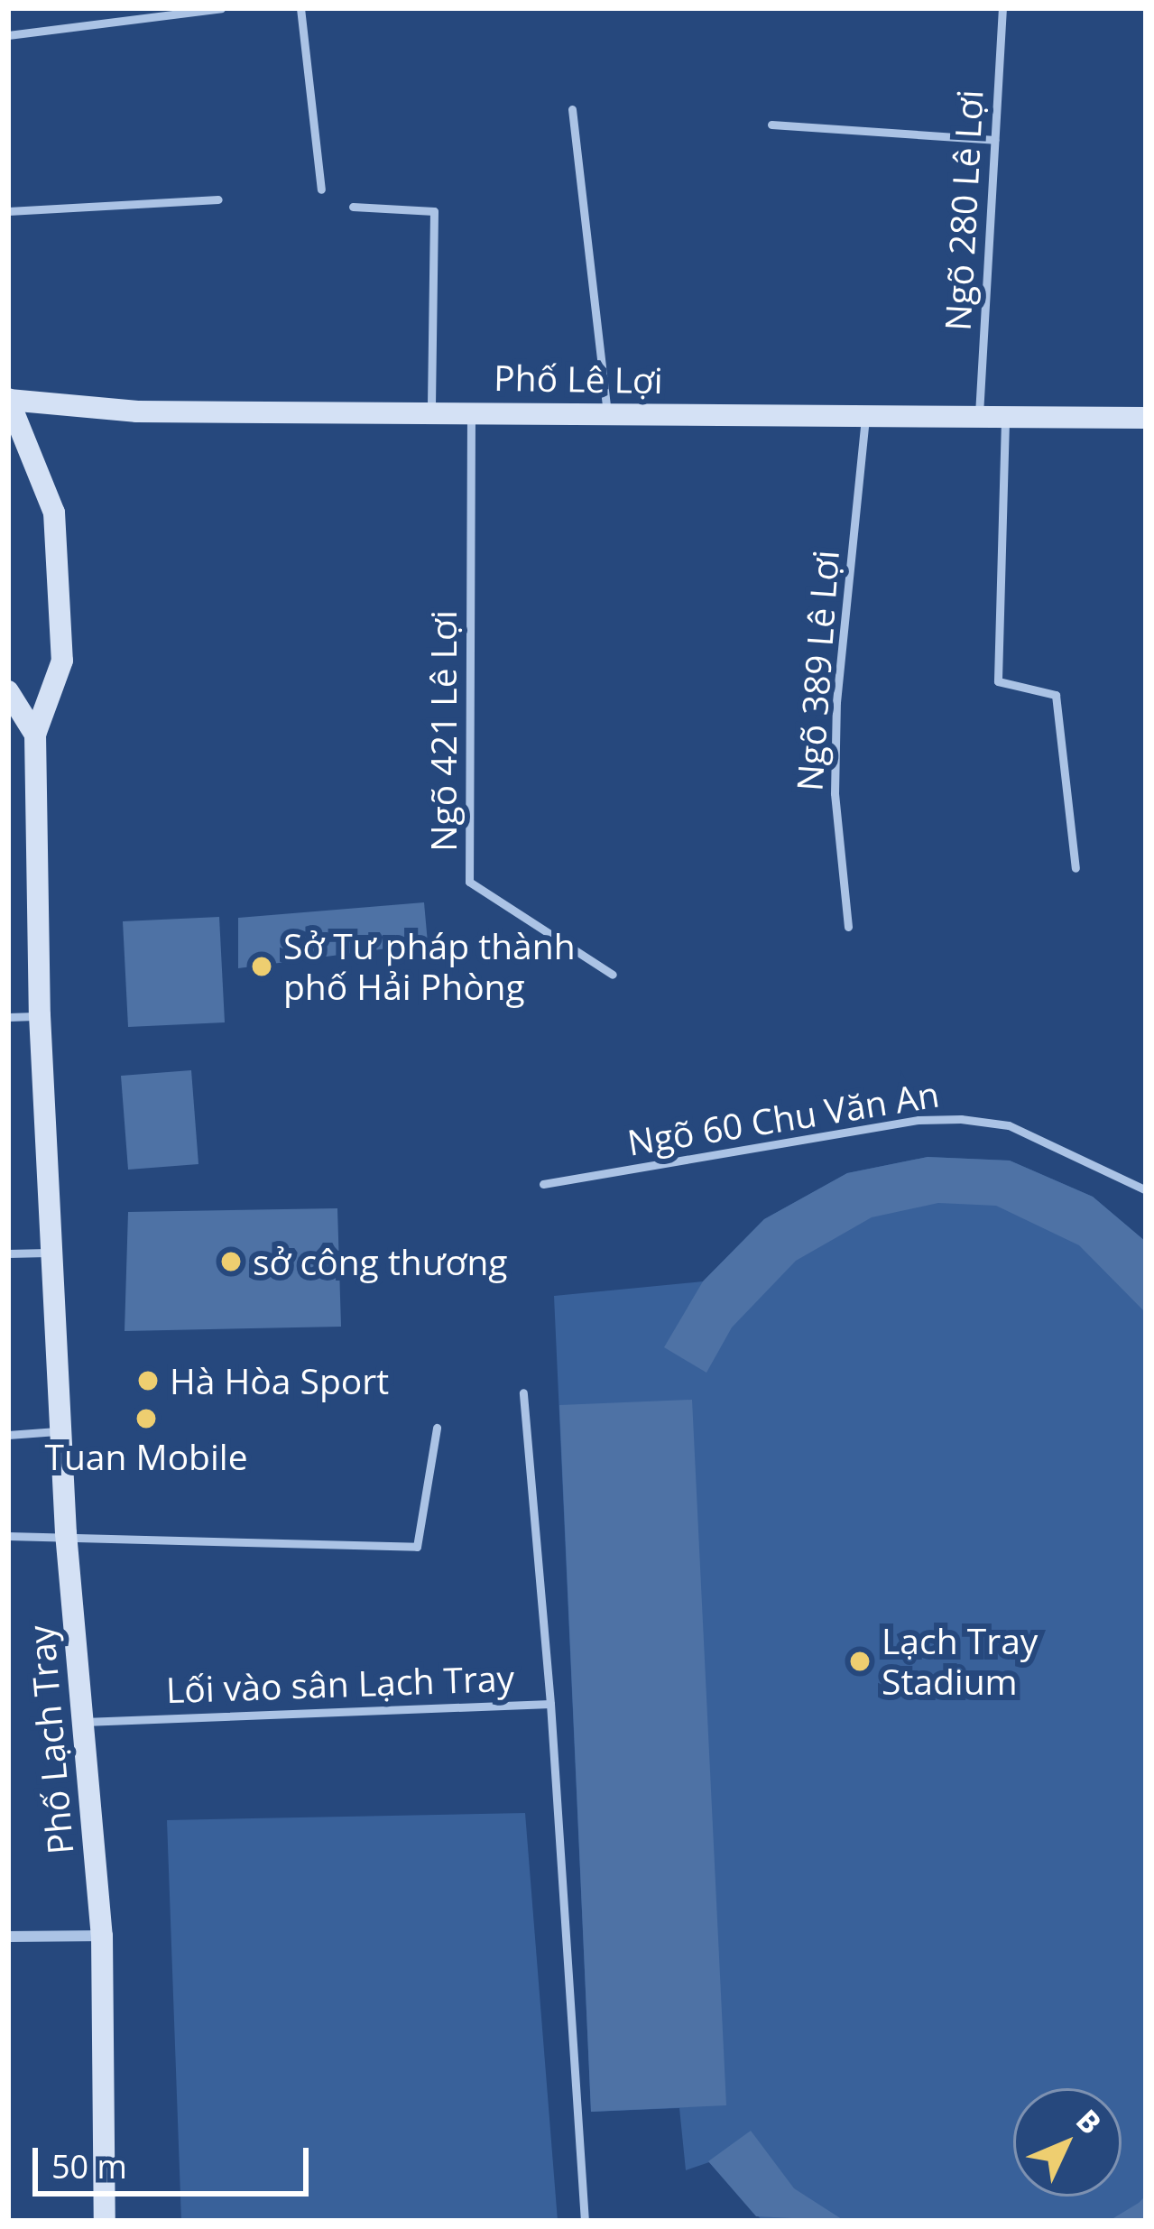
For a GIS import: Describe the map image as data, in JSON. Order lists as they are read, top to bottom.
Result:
{
  "streets": {
    "main road": ["Phố Lê Lợi", "Phố Lạch Tray"],
    "lane": [
      "Ngõ 280 Lê Lợi",
      "Ngõ 389 Lê Lợi",
      "Ngõ 421 Lê Lợi",
      "Ngõ 60 Chu Văn An",
      "Lối vào sân Lạch Tray"
    ]
  },
  "crossings": [
    ["Ngõ 280 Lê Lợi", "Phố Lê Lợi"],
    ["Phố Lê Lợi", "Ngõ 389 Lê Lợi"],
    ["Phố Lê Lợi", "Ngõ 421 Lê Lợi"],
    ["Phố Lê Lợi", "Phố Lạch Tray"],
    ["Lối vào sân Lạch Tray", "Phố Lạch Tray"]
  ],
  "places": [
    "Sở Tư pháp thành phố Hải Phòng",
    "sở công thương",
    "Hà Hòa Sport",
    "Tuan Mobile",
    "Lạch Tray Stadium"
  ],
  "scale_bar": "50 m",
  "north": "top right"
}
